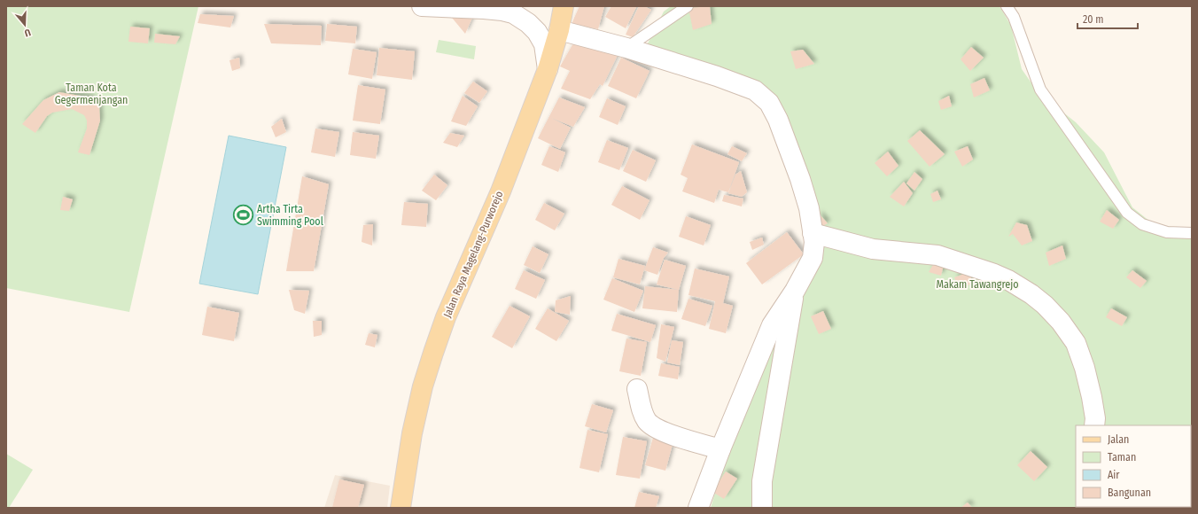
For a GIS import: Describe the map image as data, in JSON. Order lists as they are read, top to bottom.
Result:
{
  "streets": {
    "main road": ["Jalan Raya Magelang-Purworejo"]
  },
  "parks": ["Taman Kota Gegermenjangan", "Makam Tawangrejo"],
  "places": {
    "sports": ["Artha Tirta Swimming Pool"]
  },
  "legend": [
    "Jalan",
    "Taman",
    "Air",
    "Bangunan"
  ],
  "scale_bar": "20 m",
  "north": "bottom"
}
